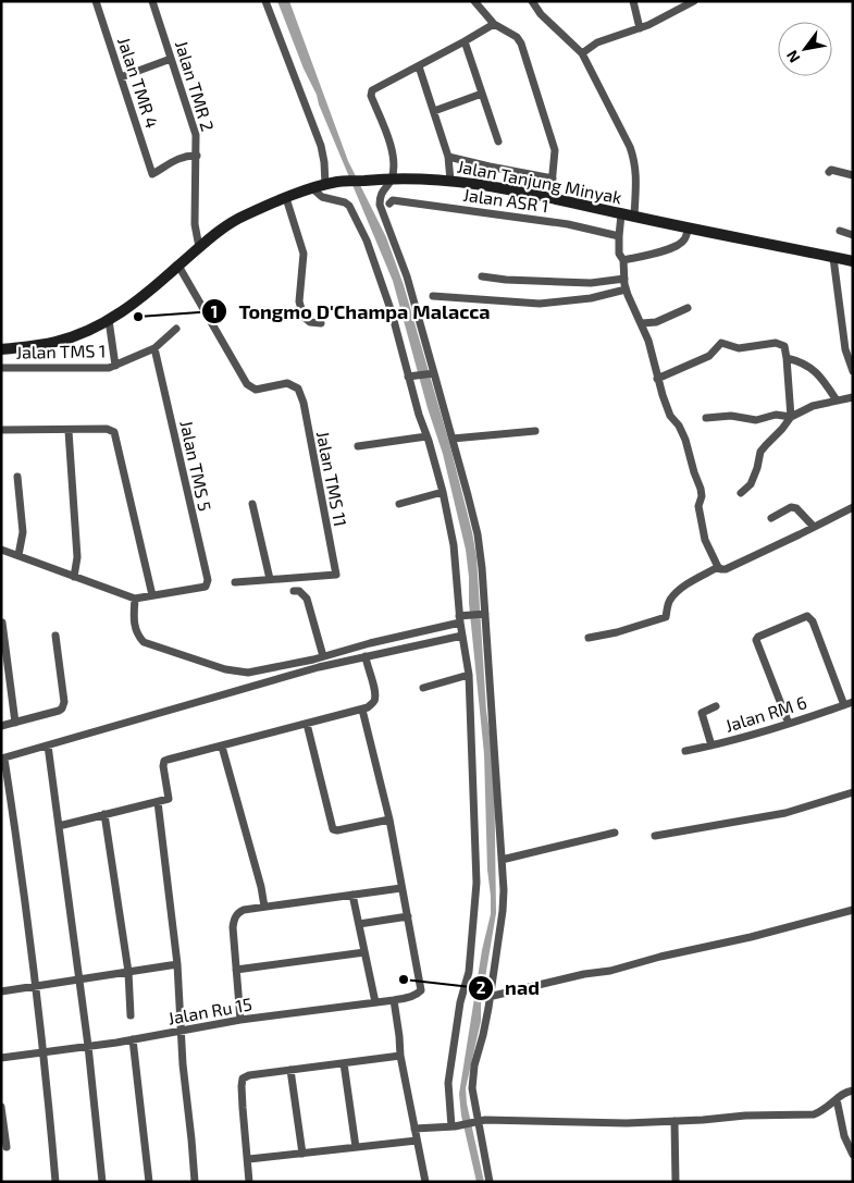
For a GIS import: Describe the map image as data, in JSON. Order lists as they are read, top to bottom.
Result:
{
  "streets": {
    "main road": ["Jalan Tanjung Minyak"],
    "street": [
      "Jalan TMR 4",
      "Jalan TMR 2",
      "Jalan ASR 1",
      "Jalan TMS 1",
      "Jalan TMS 5",
      "Jalan TMS 11",
      "Jalan RM 6",
      "Jalan Ru 15"
    ]
  },
  "crossings": [
    ["Jalan TMR 4", "Jalan TMR 2"],
    ["Jalan TMR 2", "Jalan Tanjung Minyak"],
    ["Jalan Tanjung Minyak", "Jalan TMS 11"],
    ["Jalan TMS 1", "Jalan TMS 5"]
  ],
  "places": ["Tongmo D'Champa Malacca", "nad"],
  "north": "bottom left"
}
